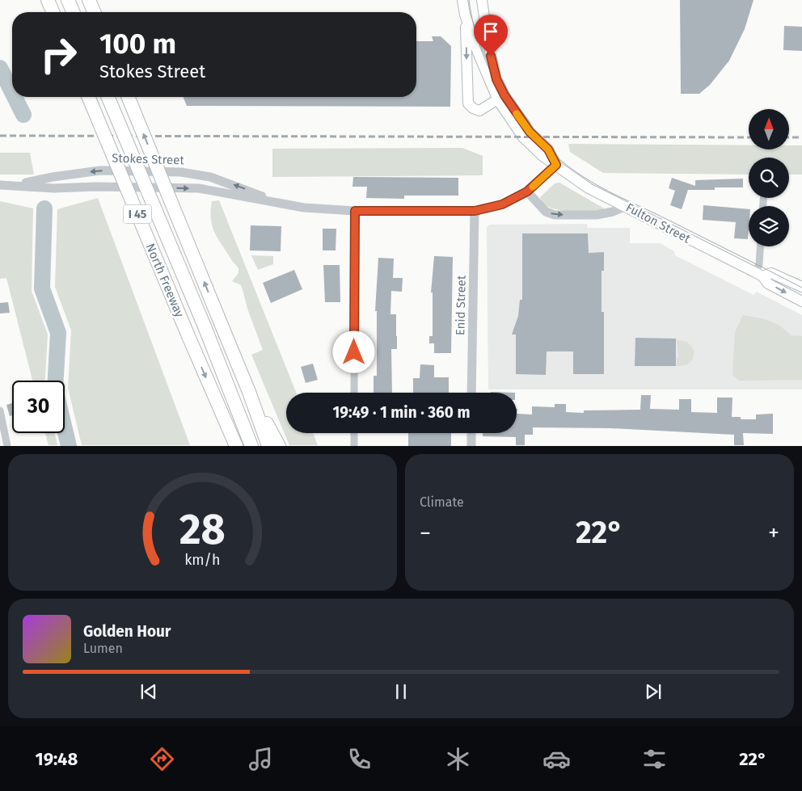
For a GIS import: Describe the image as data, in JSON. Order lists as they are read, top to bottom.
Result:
{
  "streets": {
    "highway": ["I 45", "North Freeway"],
    "main road": ["Fulton Street"],
    "street": ["Stokes Street", "Enid Street"]
  },
  "crossings": [
    ["Stokes Street", "Fulton Street"],
    ["Stokes Street", "Enid Street"]
  ],
  "north": "top",
  "page": {
    "turn": ["100 m", "Stokes Street"],
    "limit": "30",
    "trip": "19:49 · 1 min · 360 m",
    "tile": "Climate",
    "heat": ["−", "22°", "+"],
    "song": ["Golden Hour", "Lumen"],
    "tabs": ["19:48", "22°"],
    "gauge": ["28", "km/h"]
  }
}
